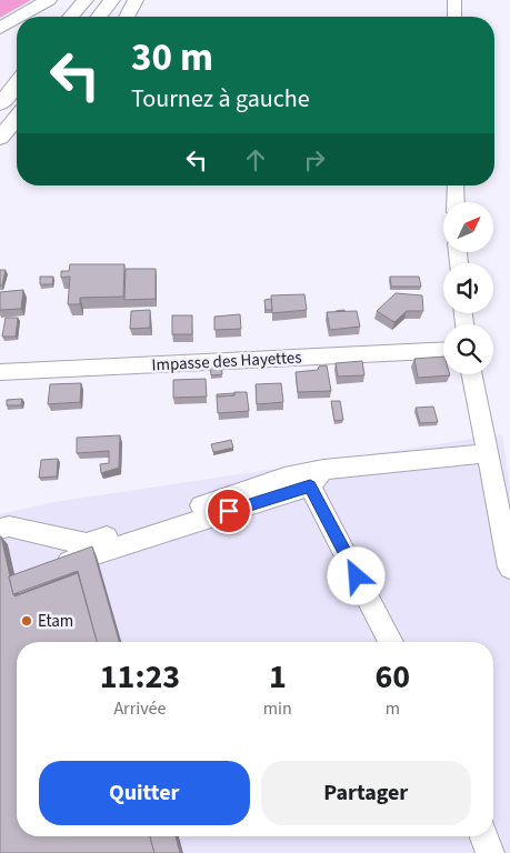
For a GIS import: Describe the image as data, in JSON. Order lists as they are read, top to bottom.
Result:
{
  "streets": {
    "street": ["Impasse des Hayettes"]
  },
  "places": ["Etam"],
  "north": "top right",
  "page": {
    "turn": ["30 m", "Tournez à gauche"],
    "eta": [
      "11:23",
      "Arrivée",
      "1",
      "min",
      "60",
      "m"
    ],
    "buttons": ["Quitter", "Partager"]
  }
}
